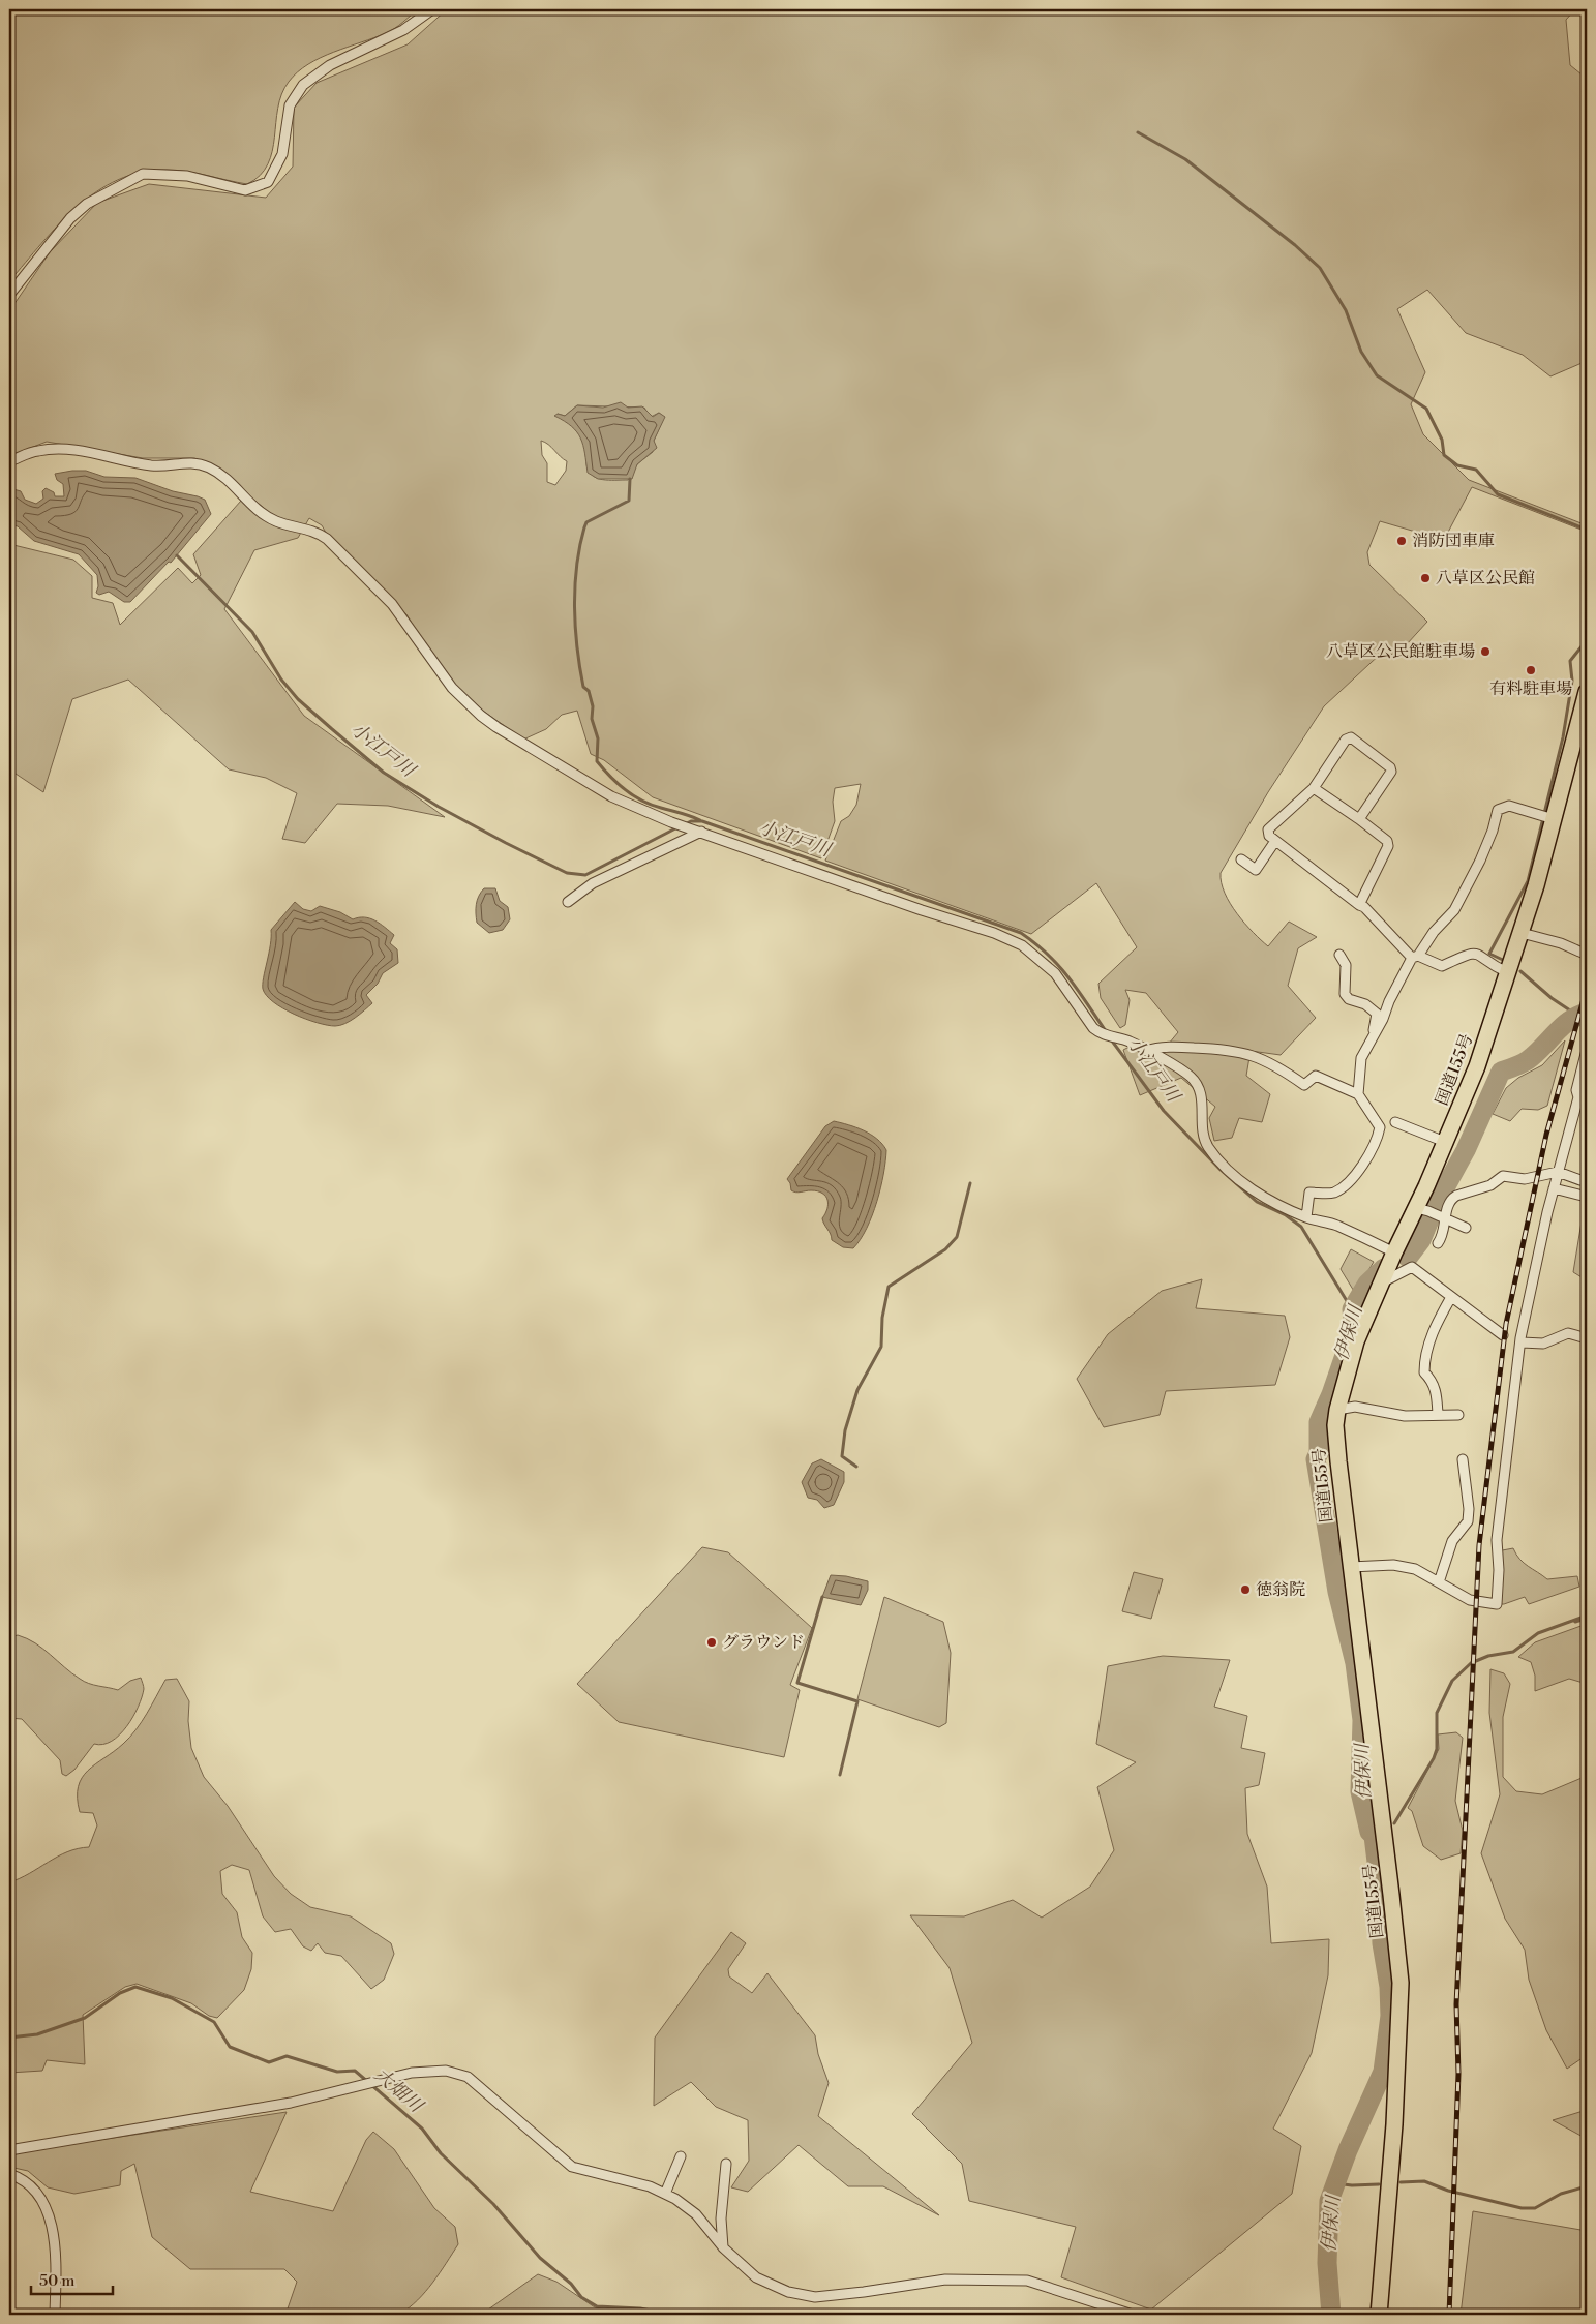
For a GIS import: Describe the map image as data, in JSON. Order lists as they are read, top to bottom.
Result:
{
  "streets": {
    "highway": ["国道155号"]
  },
  "water": ["小江戸川", "伊保川", "大畑川"],
  "places": [
    "消防団車庫",
    "八草区公民館",
    "八草区公民館駐車場",
    "有料駐車場",
    "徳翁院",
    "グラウンド"
  ],
  "scale_bar": "50 m"
}
